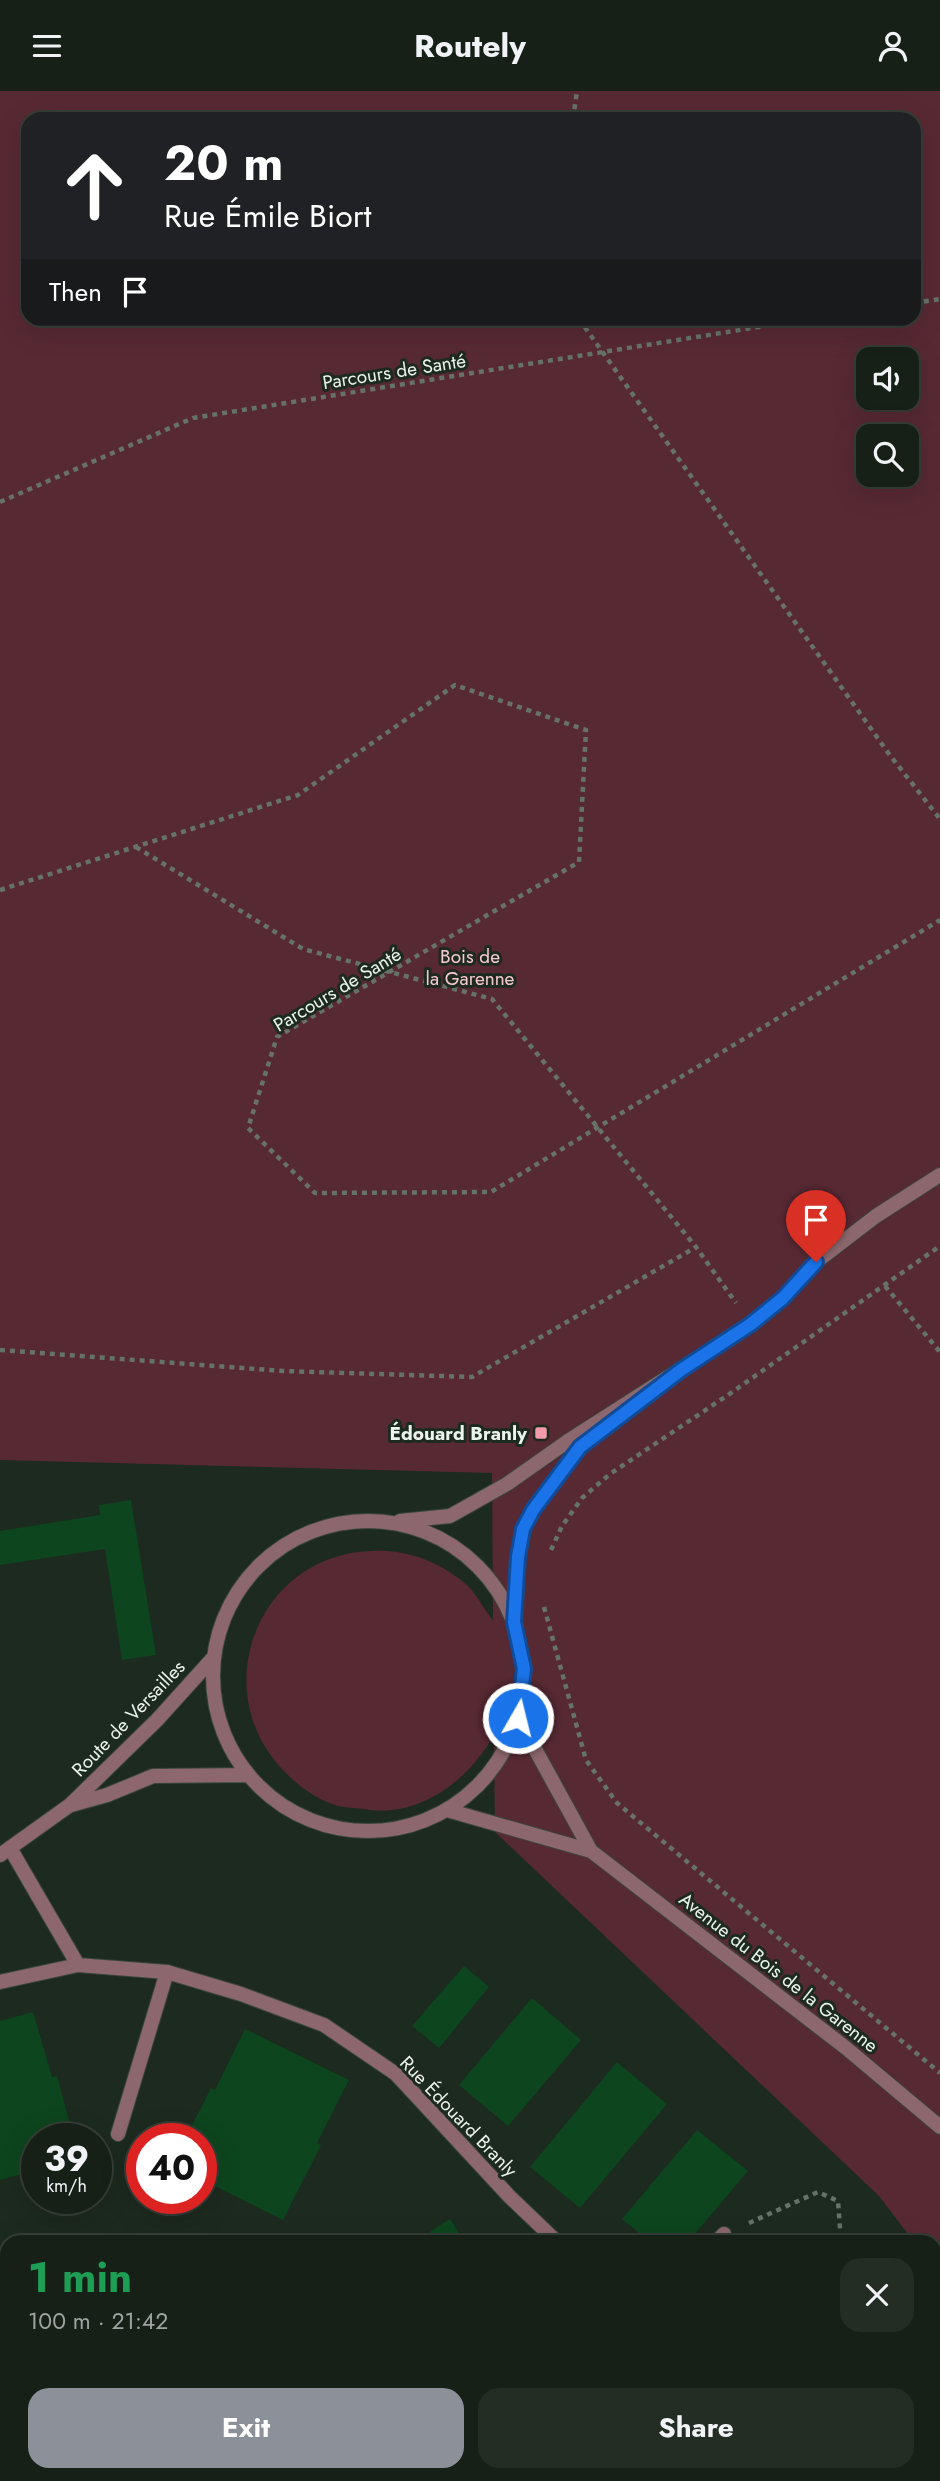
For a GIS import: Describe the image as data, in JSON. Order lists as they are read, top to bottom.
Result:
{
  "streets": {
    "street": ["Route de Versailles", "Avenue du Bois de la Garenne", "Rue Édouard Branly"],
    "path": ["Parcours de Santé"]
  },
  "parks": ["Bois de la Garenne"],
  "places": {
    "transit": ["Édouard Branly"]
  },
  "page": {
    "header": "Routely",
    "turn": ["20 m", "Rue Émile Biort"],
    "then": "Then",
    "speed": "39 km/h",
    "limit": "40",
    "heading": ["1 min", "100 m · 21:42"],
    "buttons": ["Exit", "Share"]
  }
}
